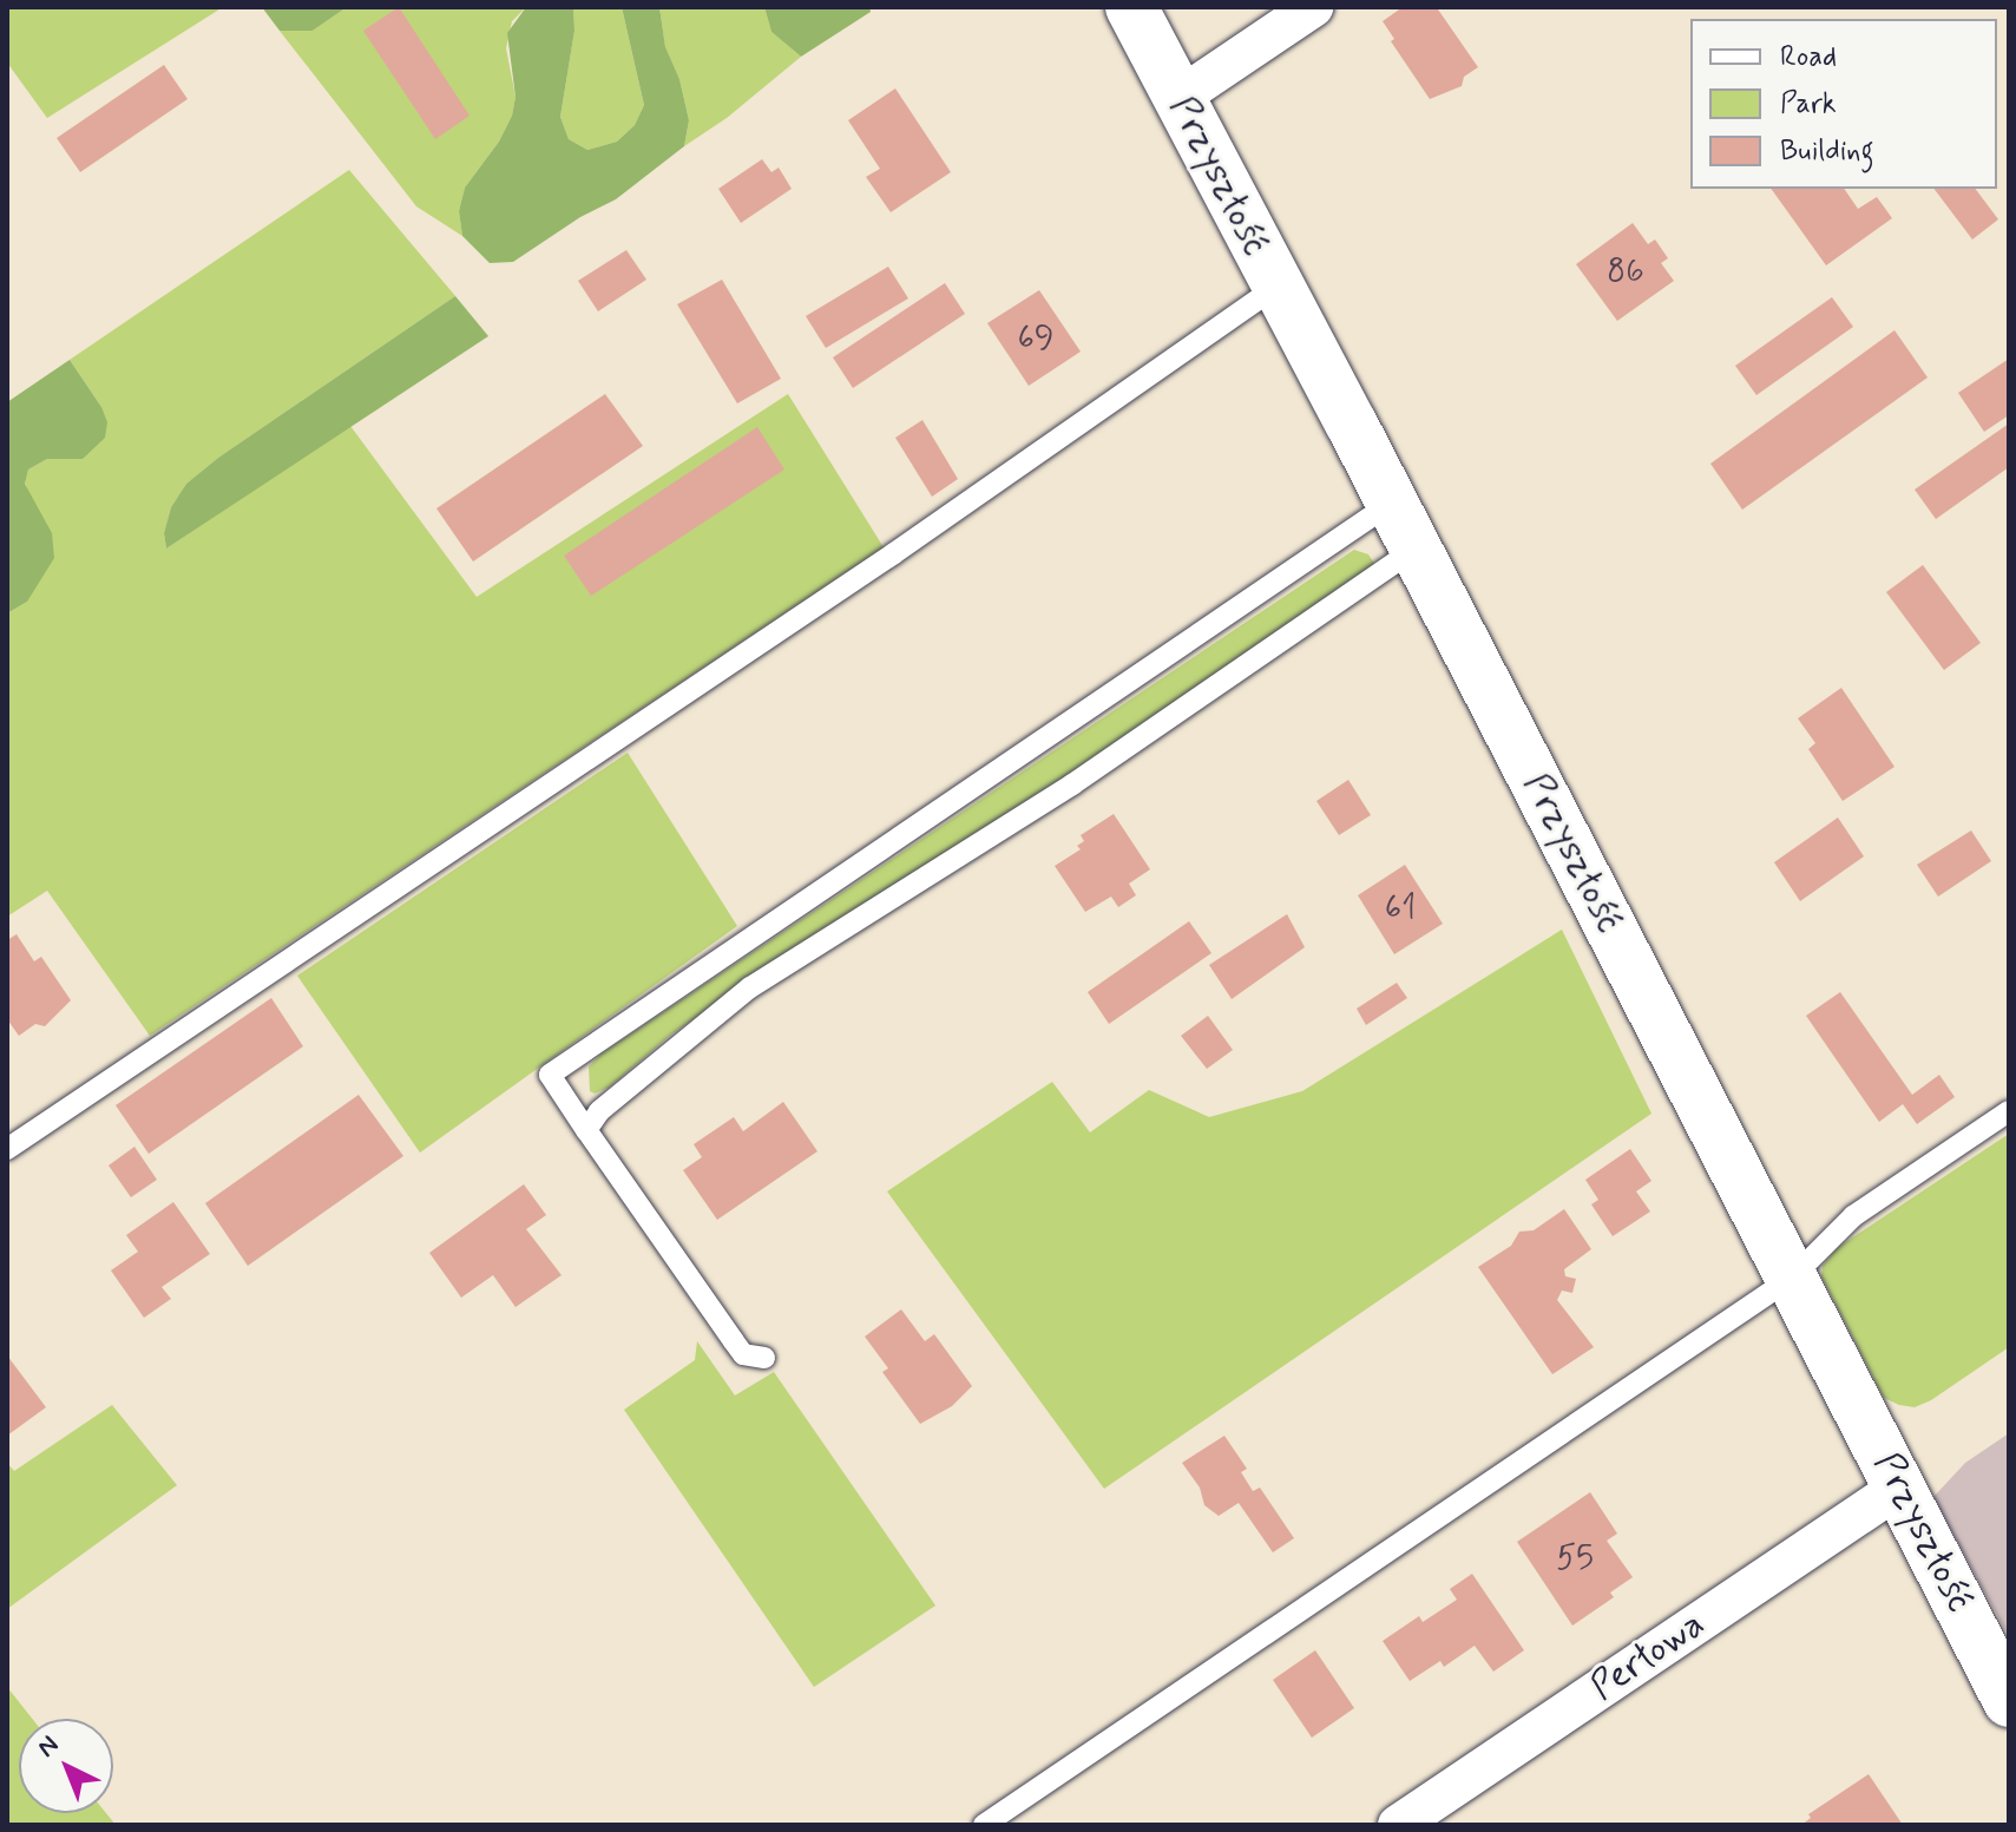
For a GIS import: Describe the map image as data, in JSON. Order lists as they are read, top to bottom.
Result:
{
  "streets": {
    "street": ["Przyszłość", "Perłowa"]
  },
  "crossings": [
    ["Przyszłość", "Perłowa"]
  ],
  "house_numbers": [
    "86",
    "69",
    "61",
    "55"
  ],
  "legend": ["Road", "Park", "Building"],
  "north": "top left"
}
